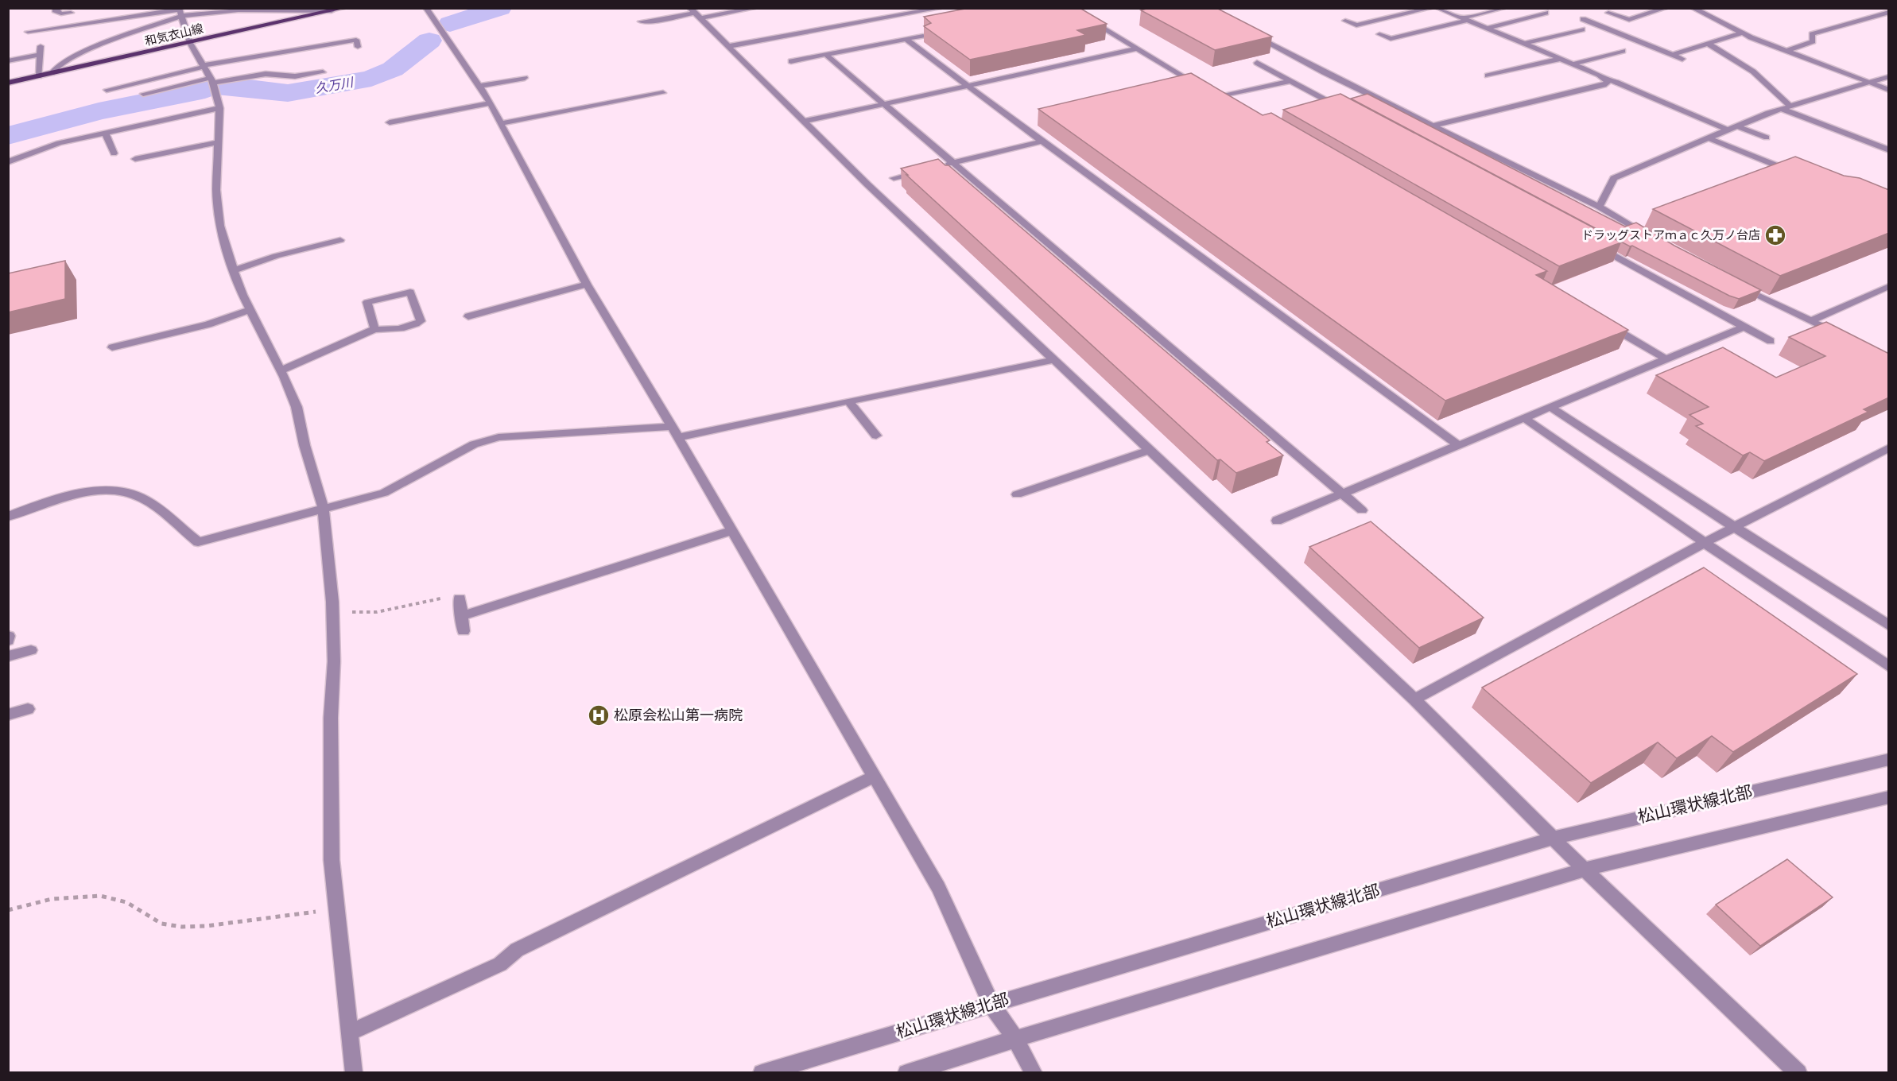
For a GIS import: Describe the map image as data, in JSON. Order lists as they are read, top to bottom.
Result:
{
  "streets": {
    "main road": ["和気衣山線"],
    "street": ["松山環状線北部"]
  },
  "water": ["久万川"],
  "places": {
    "pharmacy": ["ドラッグストアｍａｃ久万ノ台店"],
    "hospital": ["松原会松山第一病院"]
  }
}
